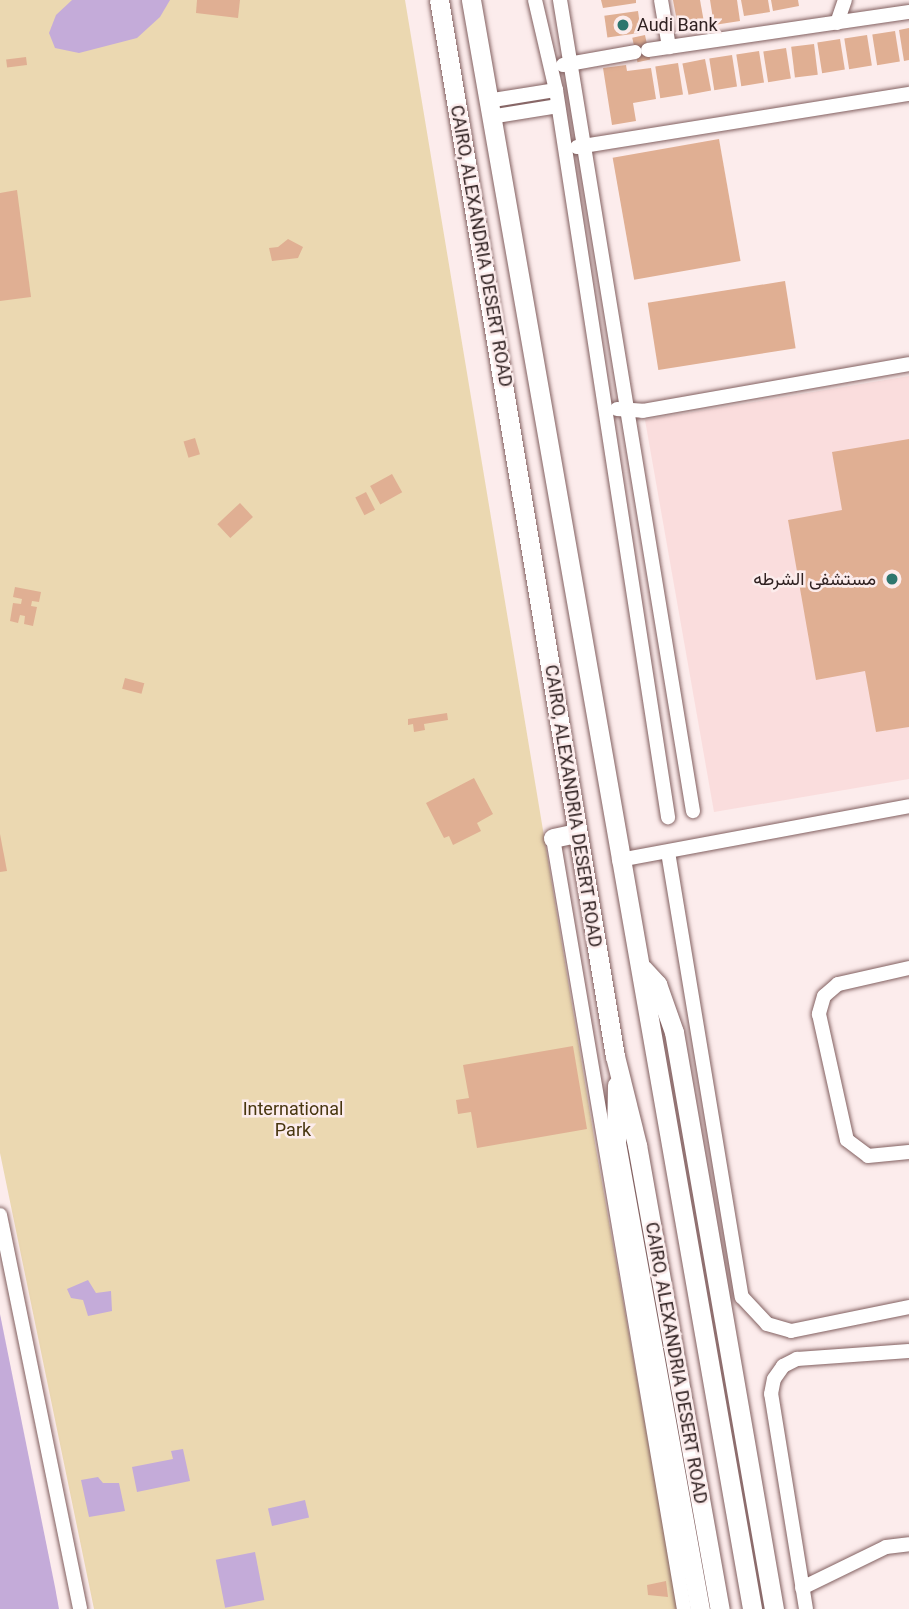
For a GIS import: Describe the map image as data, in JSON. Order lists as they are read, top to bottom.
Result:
{
  "streets": {
    "highway": ["CAIRO, ALEXANDRIA DESERT ROAD"]
  },
  "parks": ["International Park"],
  "places": ["Audi Bank", "مستشفى الشرطه"]
}
